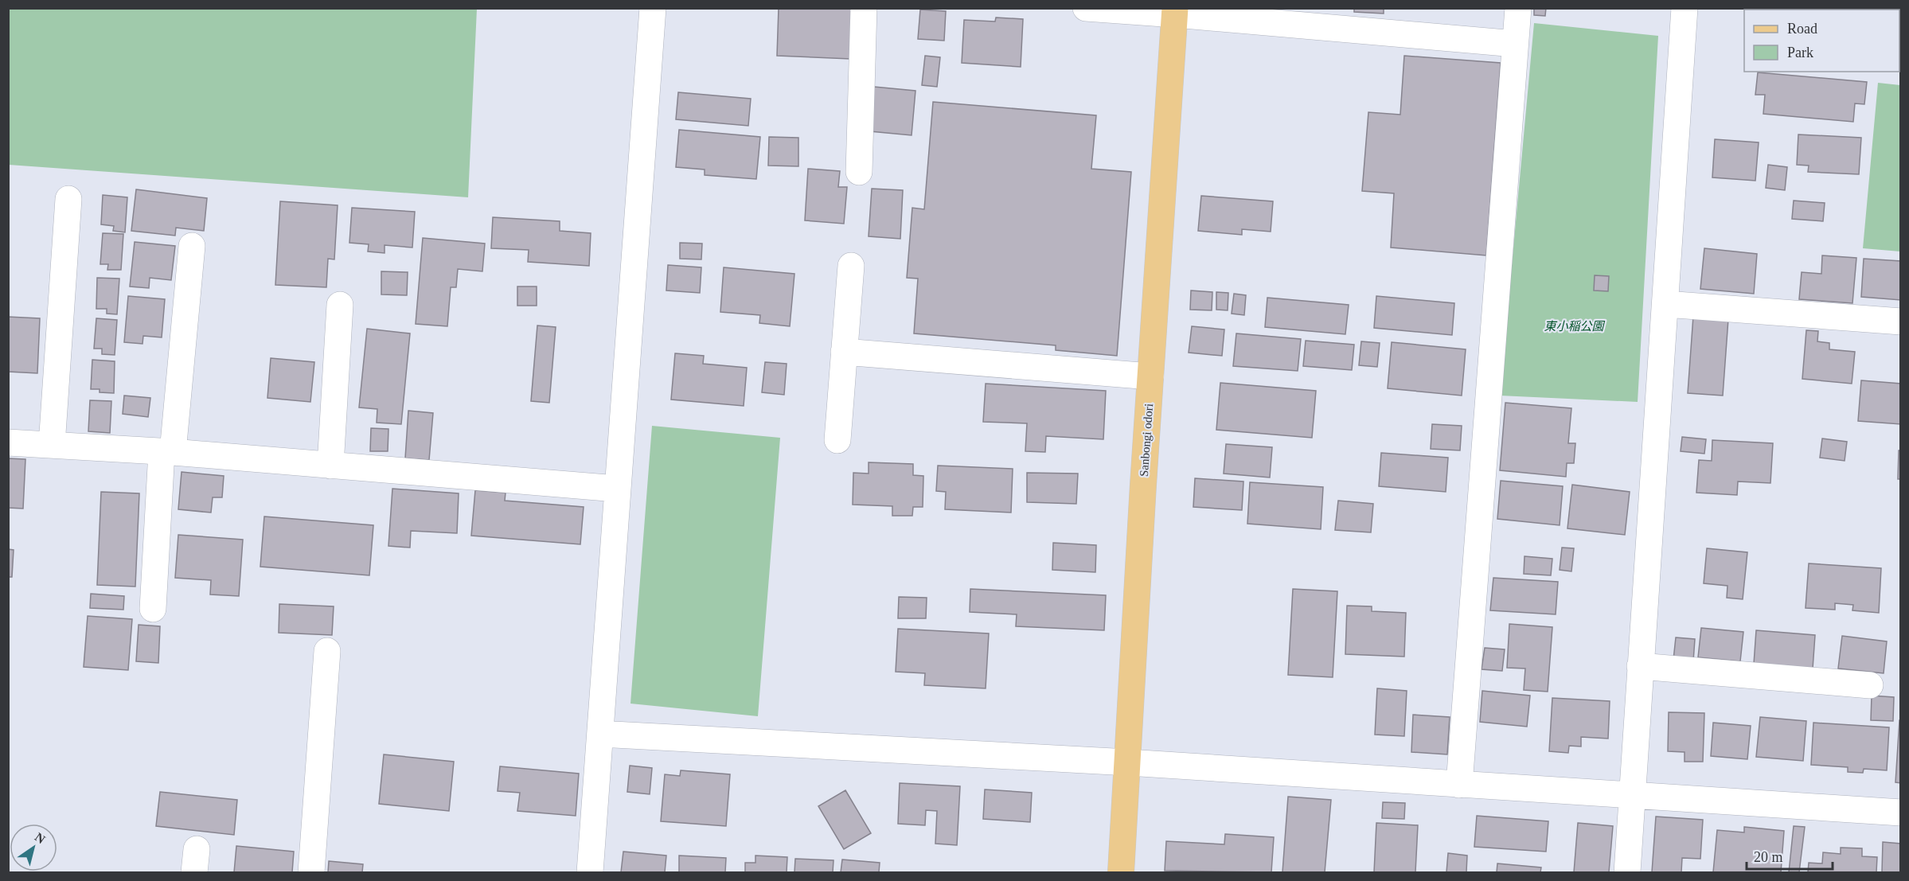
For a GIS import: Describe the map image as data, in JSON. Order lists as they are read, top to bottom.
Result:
{
  "streets": {
    "main road": ["Sanbongi odori"]
  },
  "parks": ["東小稲公園"],
  "legend": ["Road", "Park"],
  "scale_bar": "20 m",
  "north": "top right"
}
